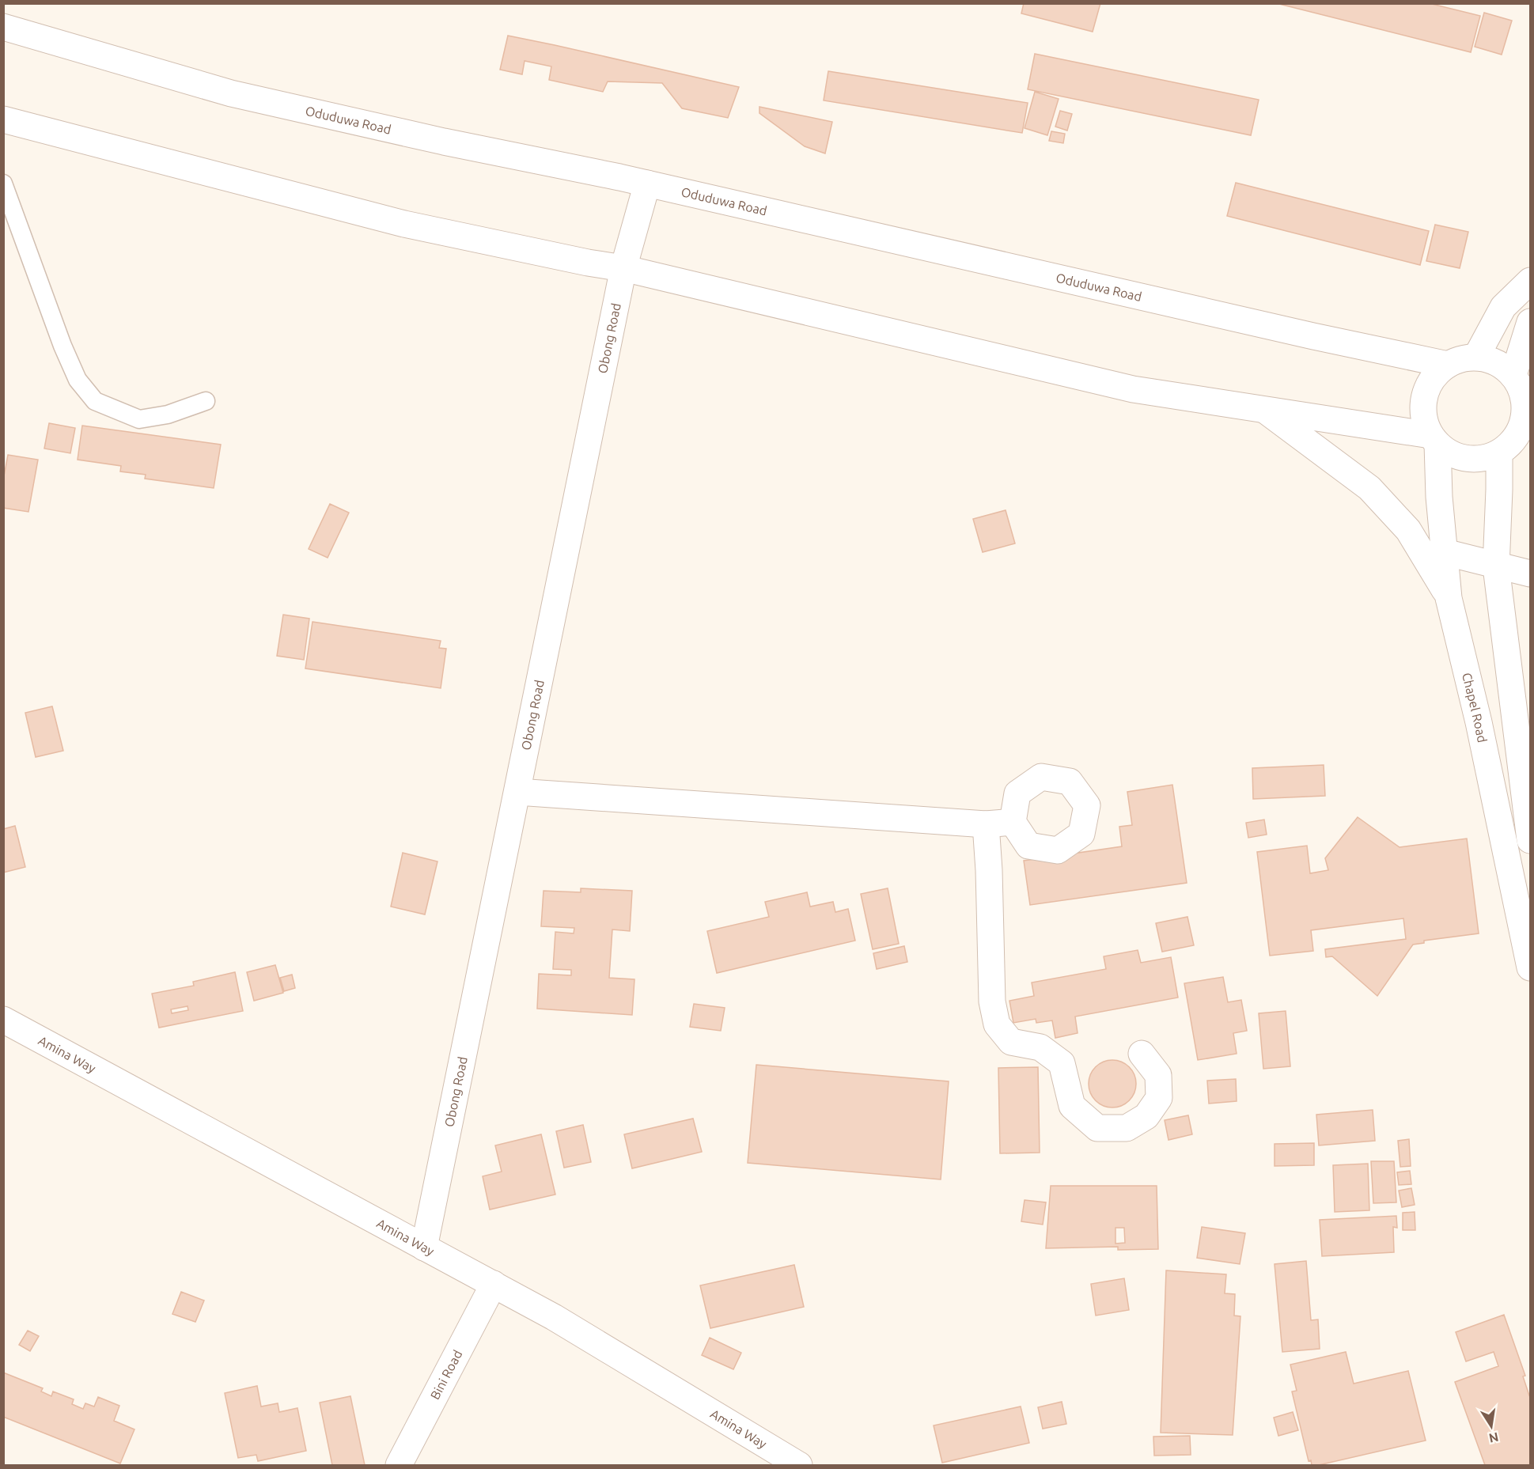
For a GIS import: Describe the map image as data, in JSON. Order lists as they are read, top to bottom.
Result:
{
  "streets": {
    "street": [
      "Oduduwa Road",
      "Obong Road",
      "Chapel Road",
      "Amina Way",
      "Bini Road"
    ]
  },
  "crossings": [
    ["Oduduwa Road", "Obong Road"],
    ["Oduduwa Road", "Chapel Road"],
    ["Obong Road", "Amina Way"],
    ["Amina Way", "Bini Road"]
  ],
  "north": "bottom"
}
